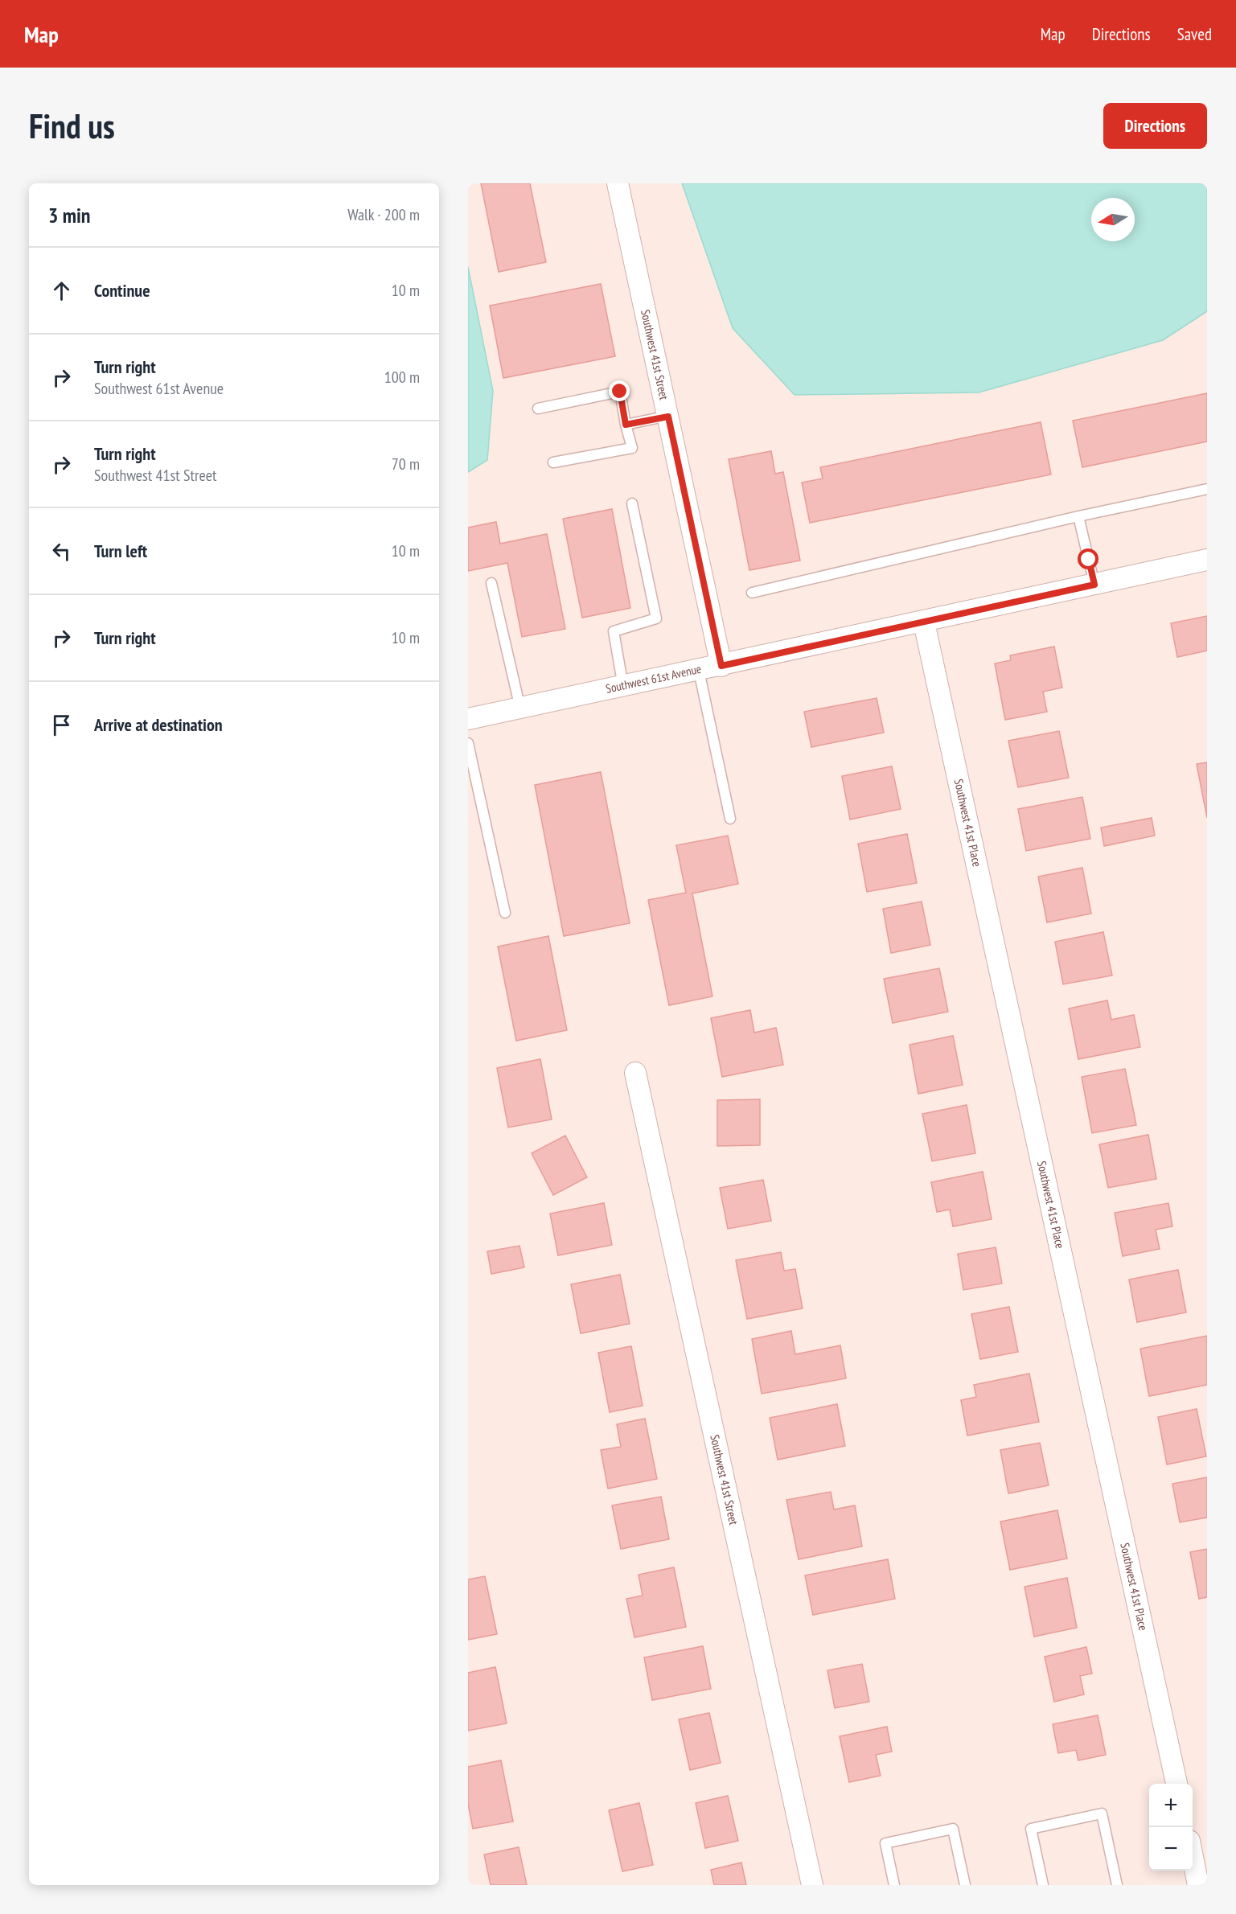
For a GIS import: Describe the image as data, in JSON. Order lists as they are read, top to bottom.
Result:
{
  "streets": {
    "street": ["Southwest 41st Street", "Southwest 61st Avenue", "Southwest 41st Place"]
  },
  "crossings": [
    ["Southwest 41st Street", "Southwest 61st Avenue"],
    ["Southwest 61st Avenue", "Southwest 41st Place"]
  ],
  "north": "left",
  "page": {
    "header": "Map",
    "nav": ["Map", "Directions", "Saved"],
    "buttons": "Directions",
    "title": "Find us",
    "heading": ["3 min", "Walk · 200 m"],
    "list": [
      ["Continue", "10 m"],
      ["Turn right", "Southwest 61st Avenue", "100 m"],
      ["Turn right", "Southwest 41st Street", "70 m"],
      ["Turn left", "10 m"],
      ["Turn right", "10 m"],
      "Arrive at destination"
    ],
    "map_buttons": ["+", "−"]
  }
}
